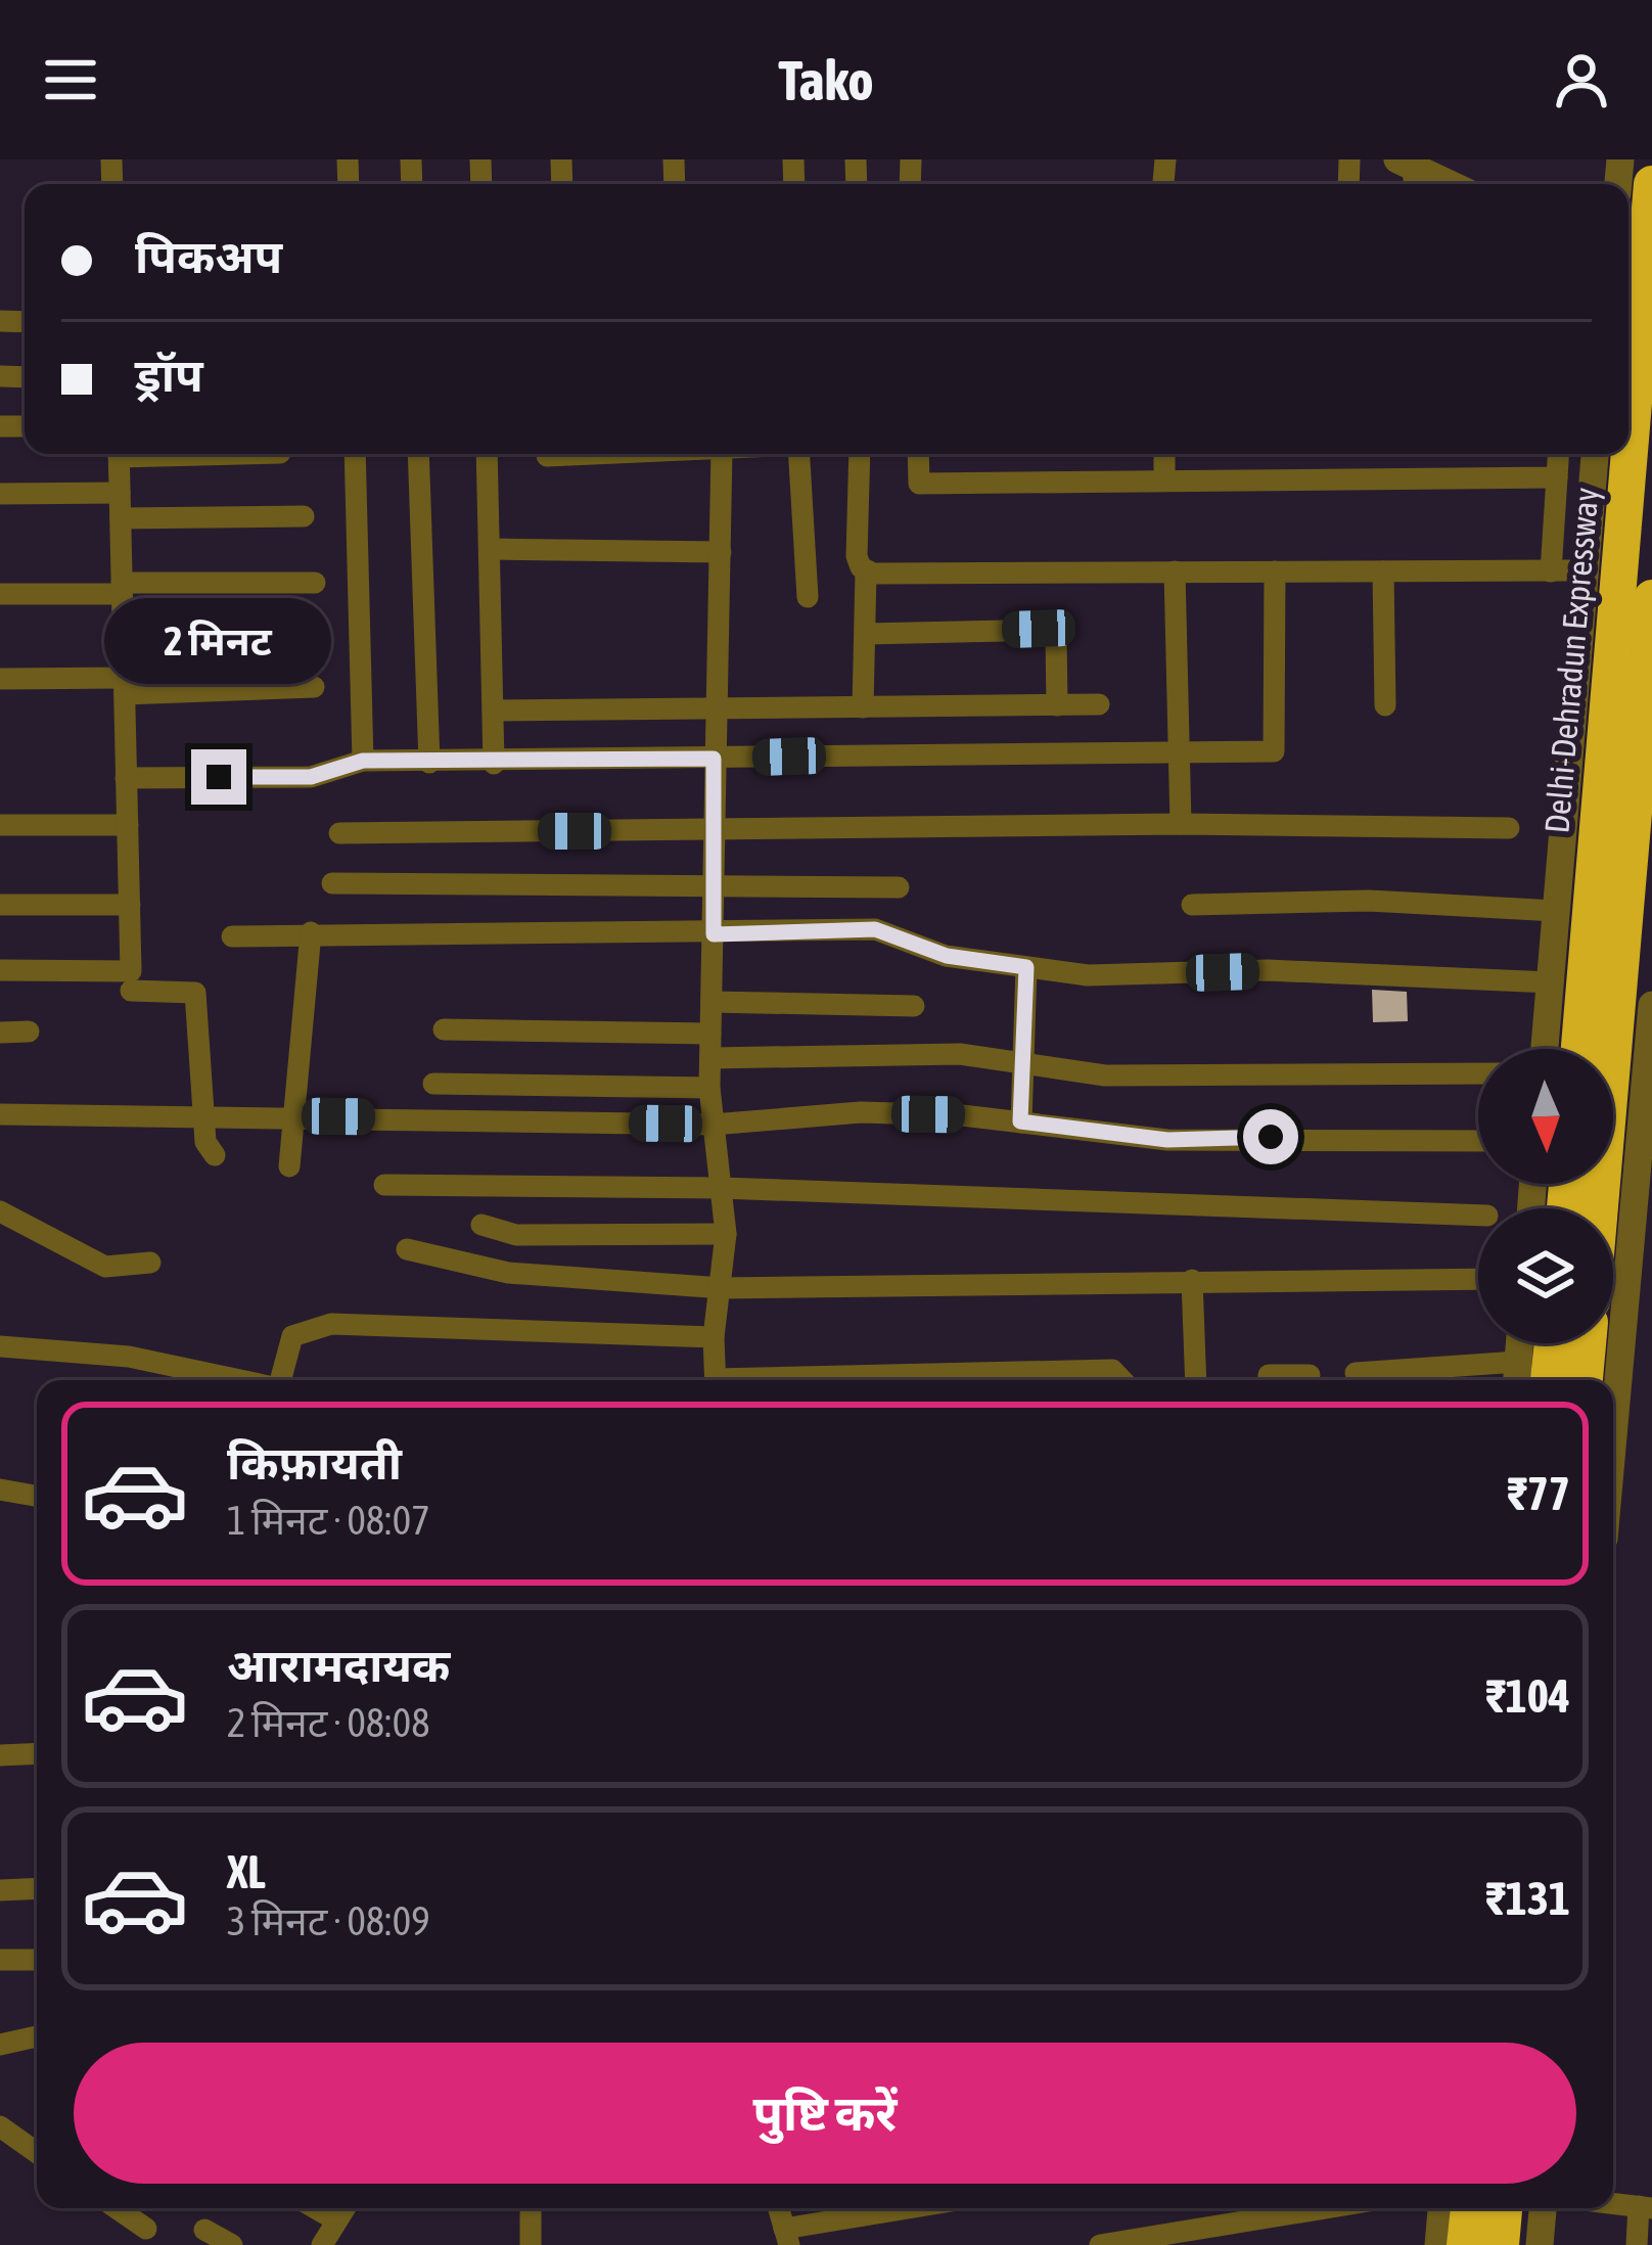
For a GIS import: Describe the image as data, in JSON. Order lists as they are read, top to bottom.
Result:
{
  "streets": {
    "highway": ["Delhi-Dehradun Expressway"]
  },
  "north": "bottom",
  "page": {
    "header": "Tako",
    "banner": ["पिकअप", "ड्रॉप"],
    "bubble": "2 मिनट",
    "list": [
      {
        "name": "किफ़ायती",
        "note": "1 मिनट · 08:07",
        "value": "₹77"
      },
      {
        "name": "आरामदायक",
        "note": "2 मिनट · 08:08",
        "value": "₹104"
      },
      {
        "name": "XL",
        "note": "3 मिनट · 08:09",
        "value": "₹131"
      }
    ],
    "buttons": "पुष्टि करें"
  }
}
